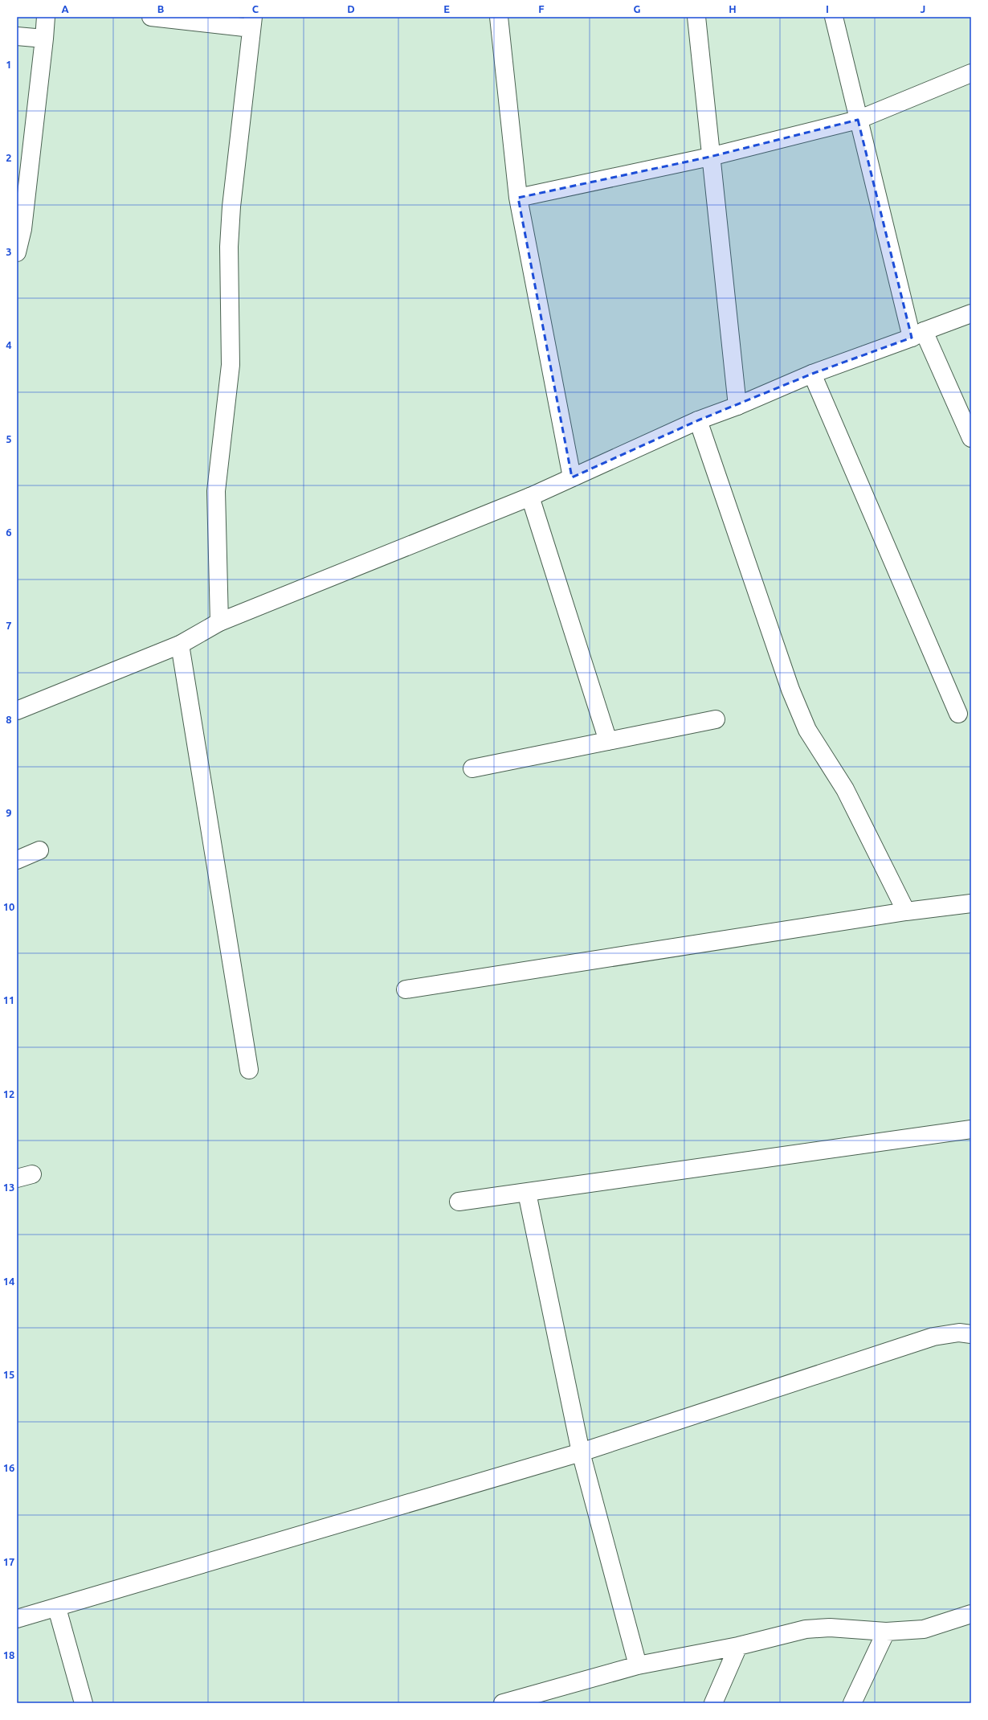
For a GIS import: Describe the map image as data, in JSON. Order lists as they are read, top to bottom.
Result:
{
  "grid": {
    "columns": [
      "A",
      "B",
      "C",
      "D",
      "E",
      "F",
      "G",
      "H",
      "I",
      "J"
    ],
    "rows": [
      "1",
      "2",
      "3",
      "4",
      "5",
      "6",
      "7",
      "8",
      "9",
      "10",
      "11",
      "12",
      "13",
      "14",
      "15",
      "16",
      "17",
      "18"
    ]
  }
}
